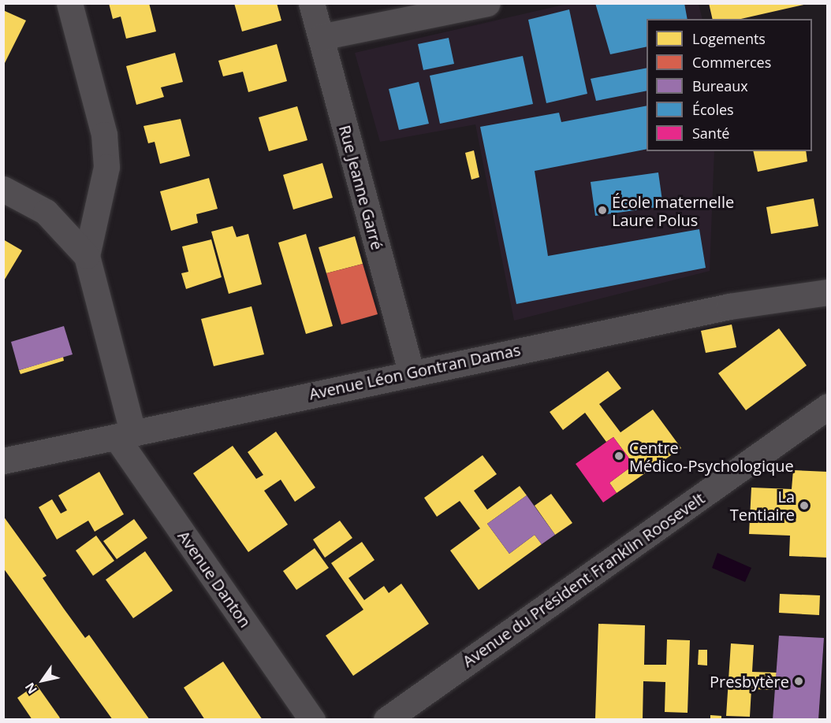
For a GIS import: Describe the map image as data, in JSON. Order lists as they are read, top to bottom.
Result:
{
  "streets": {
    "street": [
      "Rue Jeanne Garré",
      "Avenue Léon Gontran Damas",
      "Avenue Danton",
      "Avenue du Président Franklin Roosevelt"
    ]
  },
  "crossings": [
    ["Rue Jeanne Garré", "Avenue Léon Gontran Damas"],
    ["Avenue Léon Gontran Damas", "Avenue Danton"]
  ],
  "places": [
    "École maternelle Laure Polus",
    "Centre Médico-Psychologique",
    "La Tentiaire",
    "Presbytère"
  ],
  "legend": [
    "Logements",
    "Commerces",
    "Bureaux",
    "Écoles",
    "Santé"
  ],
  "north": "bottom left"
}
